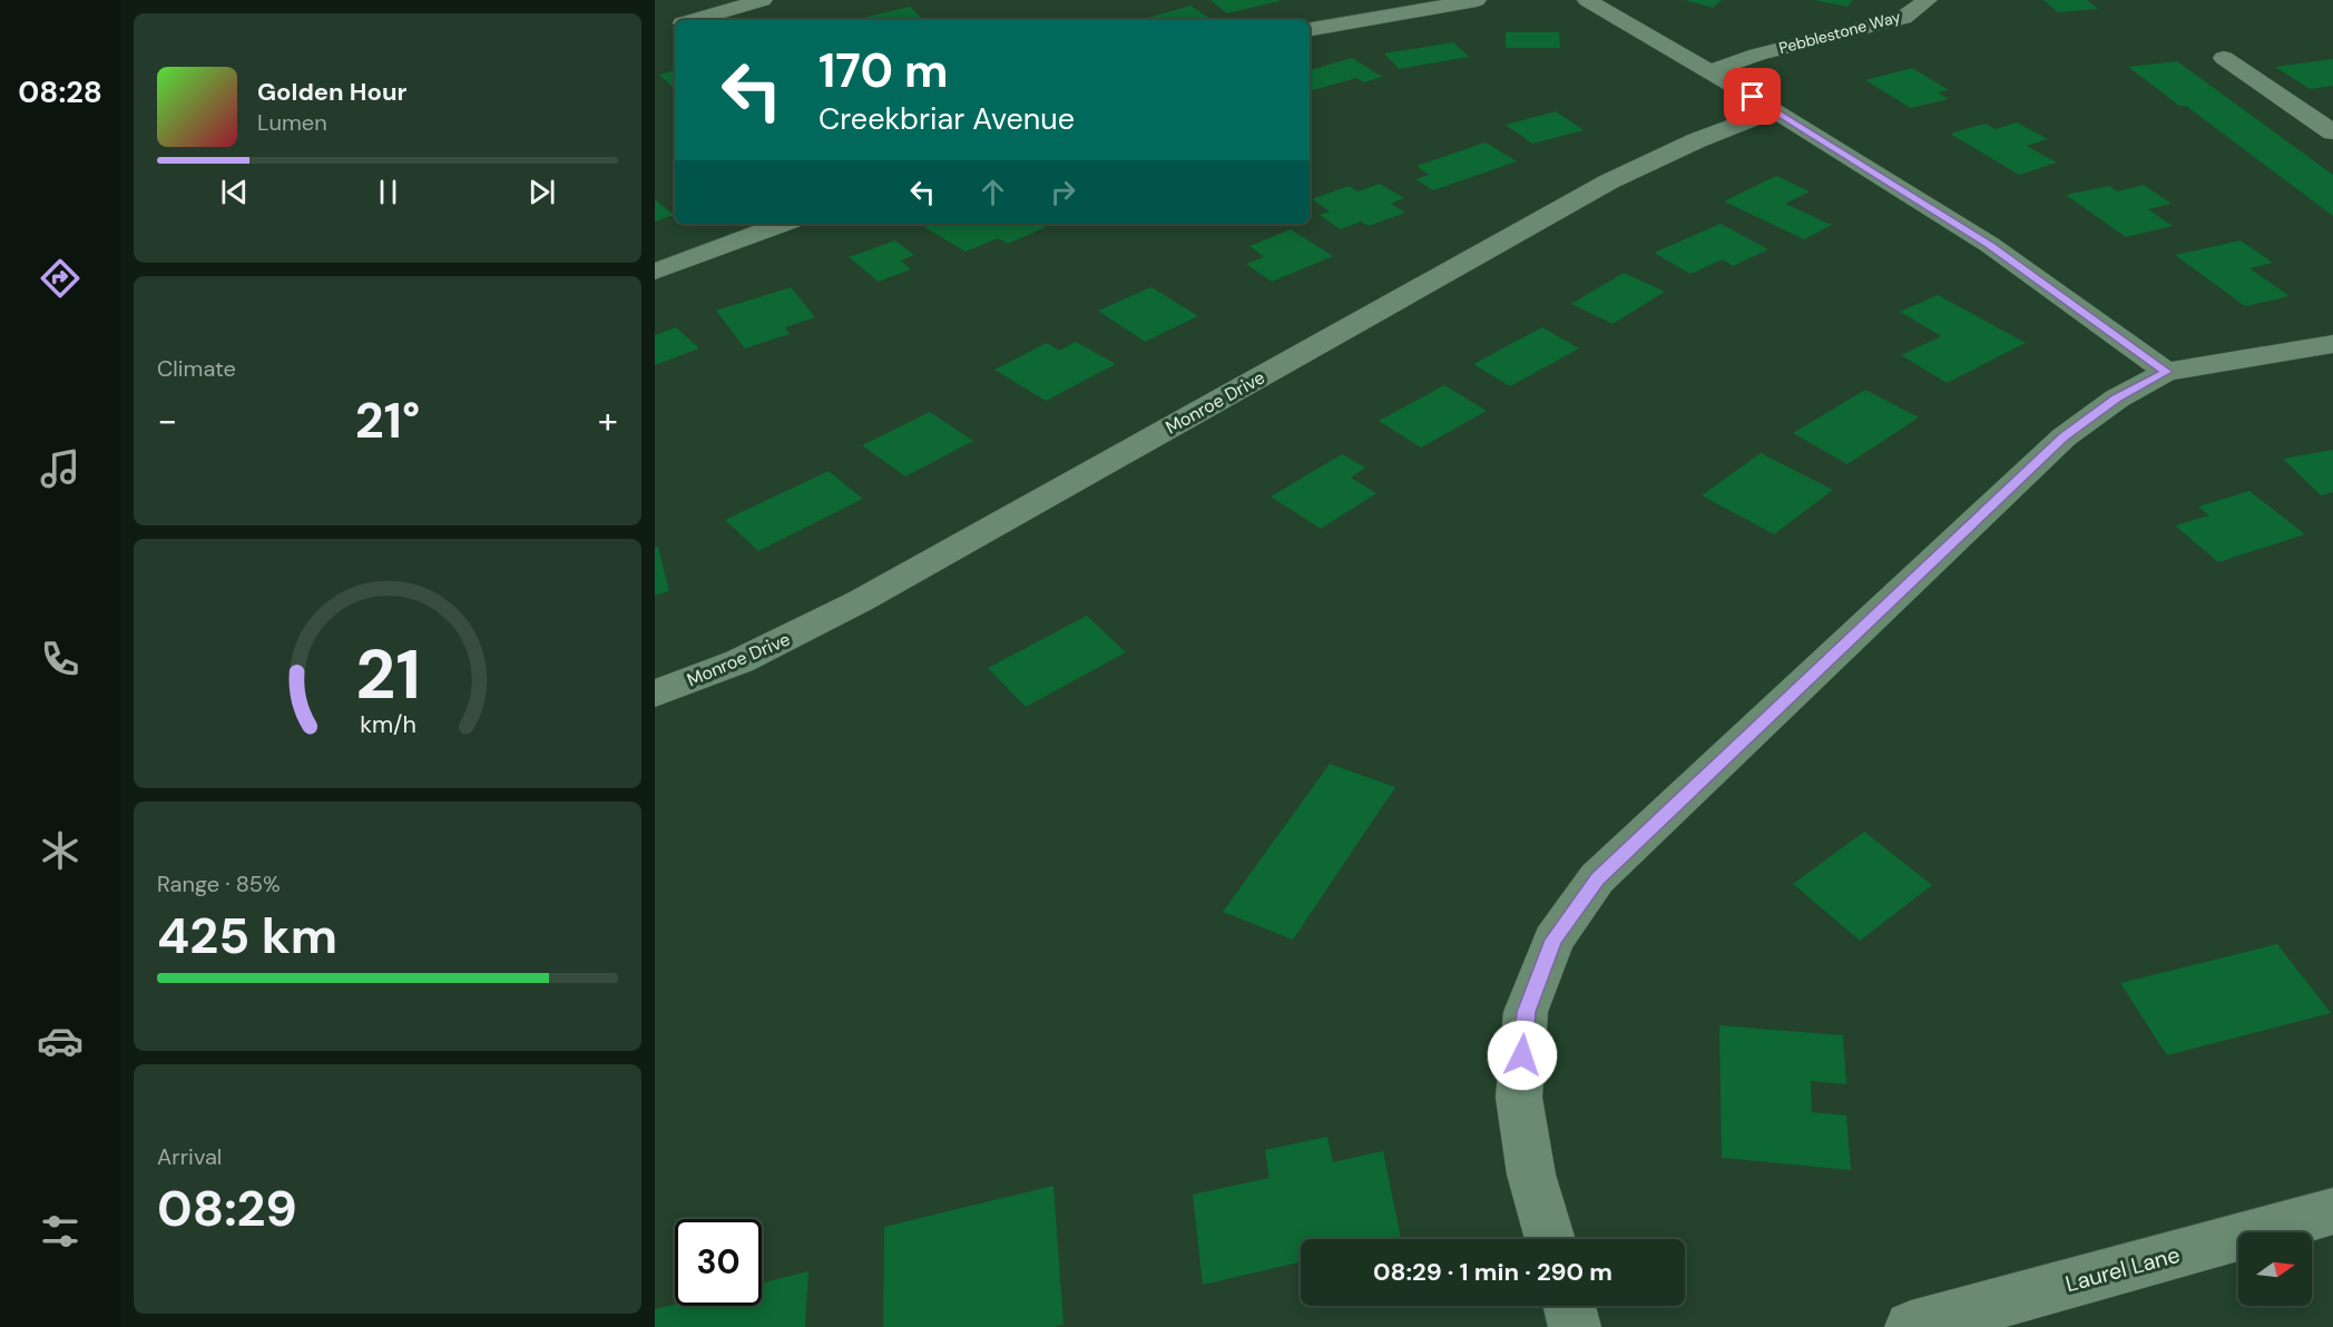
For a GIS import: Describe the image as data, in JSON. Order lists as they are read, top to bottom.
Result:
{
  "streets": {
    "street": ["Pebblestone Way", "Monroe Drive", "Laurel Lane"]
  },
  "north": "right",
  "page": {
    "tabs": "08:28",
    "turn": ["170 m", "Creekbriar Avenue"],
    "song": ["Golden Hour", "Lumen"],
    "tile": [
      "Climate",
      ["Range · 85%", "425 km"],
      ["Arrival", "08:29"]
    ],
    "heat": ["−", "21°", "+"],
    "limit": "30",
    "trip": "08:29 · 1 min · 290 m",
    "gauge": ["21", "km/h"]
  }
}
